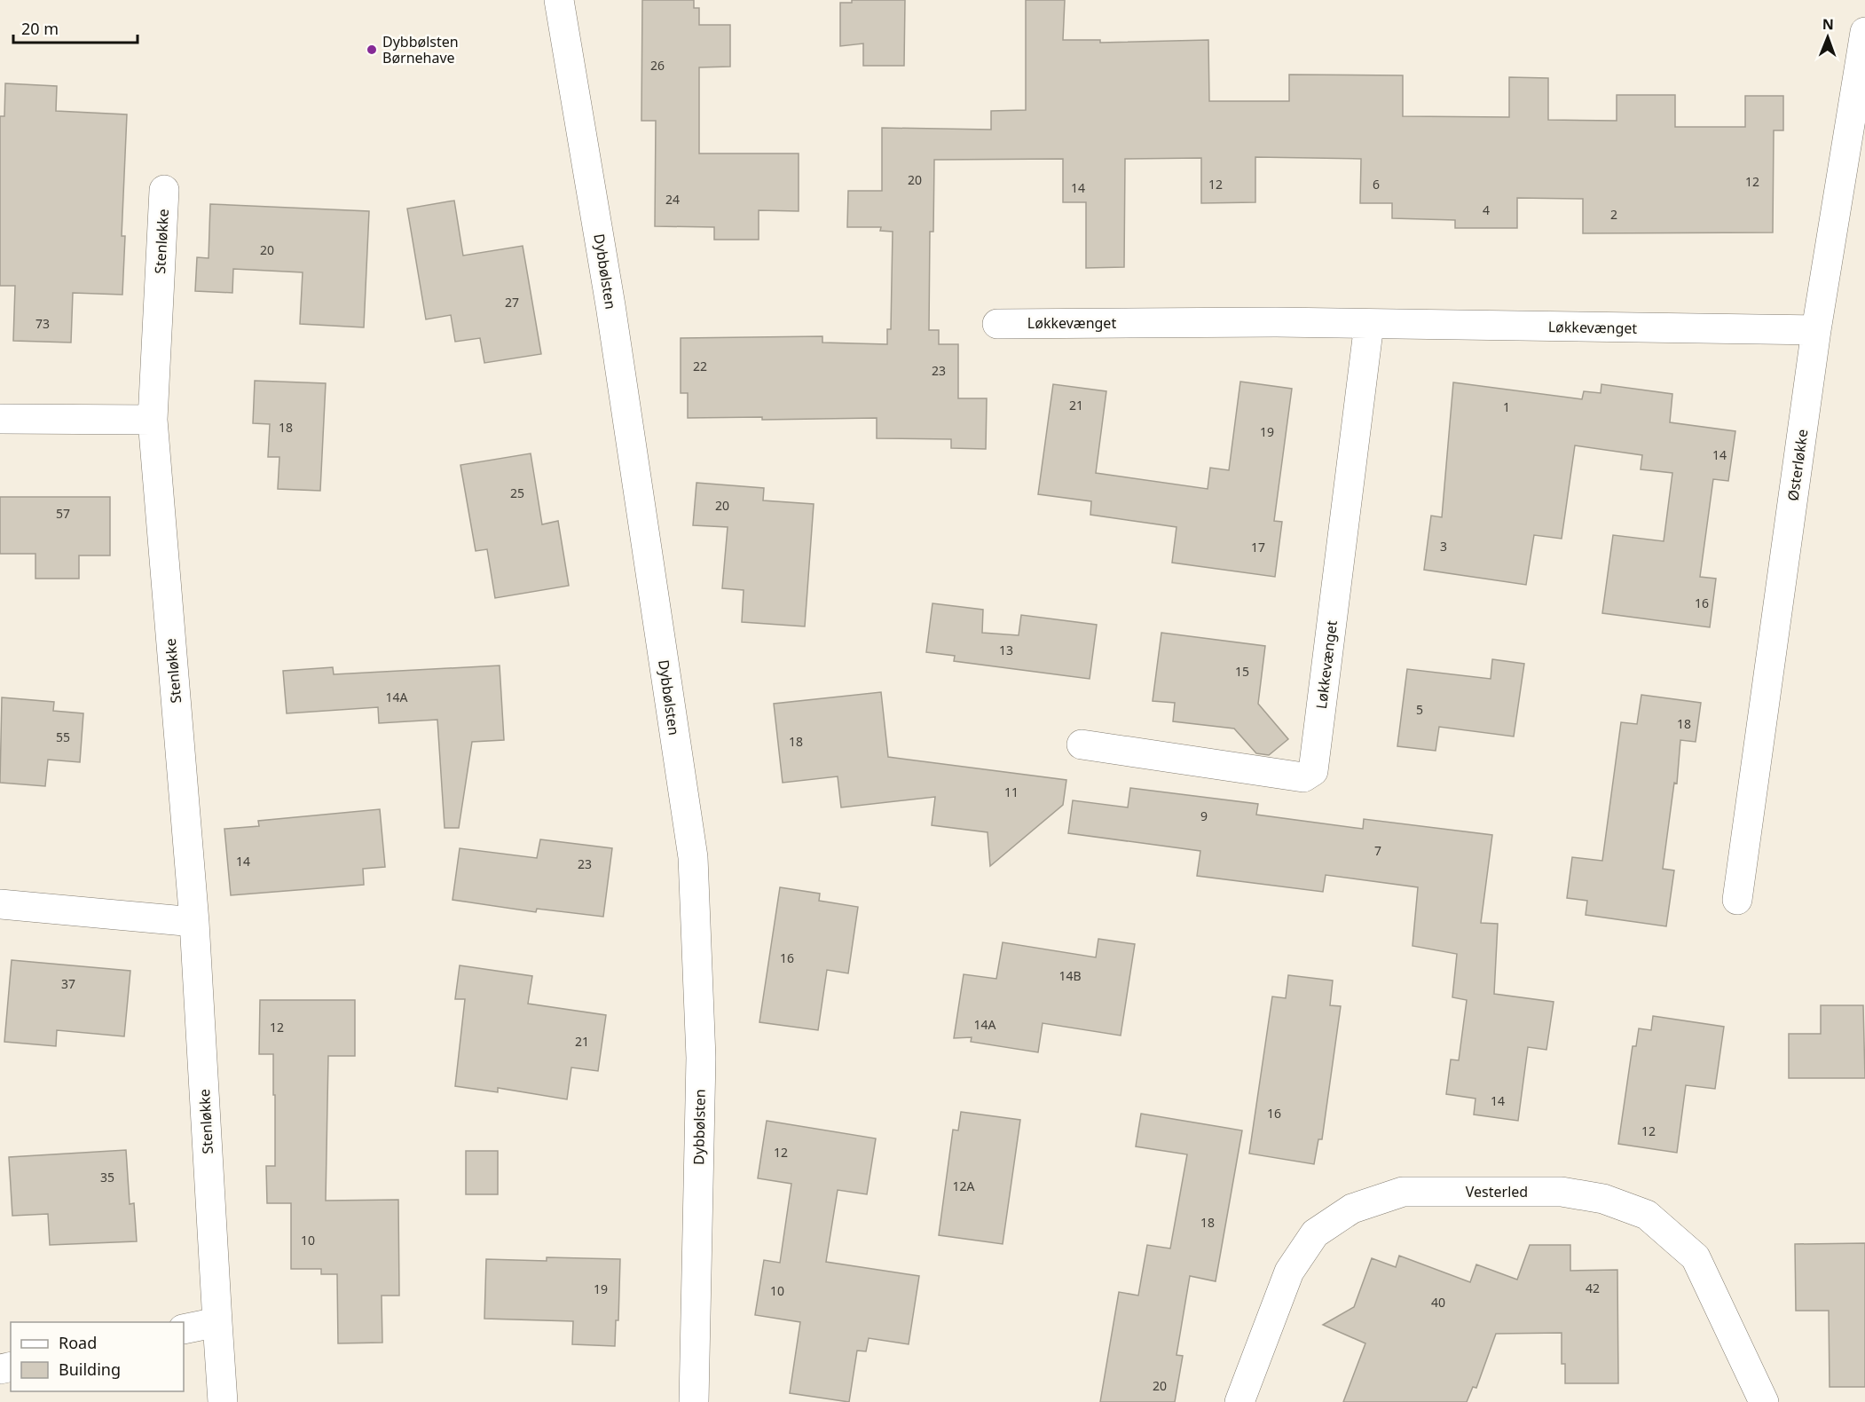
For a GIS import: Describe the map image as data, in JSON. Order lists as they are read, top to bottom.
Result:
{
  "streets": {
    "street": [
      "Stenløkke",
      "Dybbølsten",
      "Løkkevænget",
      "Østerløkke",
      "Vesterled"
    ]
  },
  "crossings": [
    ["Løkkevænget", "Østerløkke"]
  ],
  "places": ["Dybbølsten Børnehave"],
  "house_numbers": [
    "26",
    "20",
    "12",
    "12",
    "6",
    "14",
    "24",
    "4",
    "2",
    "20",
    "27",
    "73",
    "22",
    "23",
    "21",
    "1",
    "18",
    "19",
    "14",
    "25",
    "20",
    "57",
    "3",
    "17",
    "16",
    "13",
    "15",
    "14A",
    "5",
    "18",
    "55",
    "18",
    "11",
    "9",
    "7",
    "14",
    "23",
    "16",
    "14B",
    "37",
    "14A",
    "12",
    "21",
    "14",
    "16",
    "12",
    "12",
    "35",
    "12A",
    "18",
    "10",
    "42",
    "19",
    "10",
    "40",
    "20"
  ],
  "legend": ["Road", "Building"],
  "scale_bar": "20 m",
  "north": "top"
}
